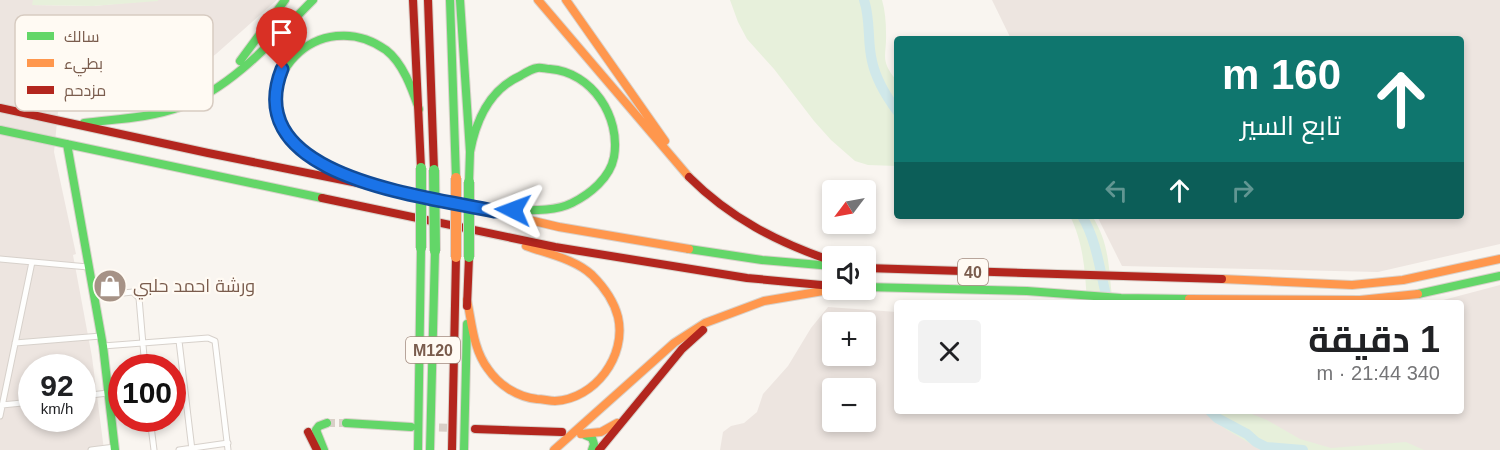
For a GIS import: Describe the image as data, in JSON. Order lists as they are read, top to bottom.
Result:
{
  "streets": {
    "main road": ["40", "M120"]
  },
  "places": {
    "shop": ["ورشة احمد حلبي"]
  },
  "legend": ["سالك", "بطيء", "مزدحم"],
  "north": "bottom left",
  "page": {
    "turn": ["160 m", "تابع السير"],
    "map_buttons": ["+", "−"],
    "heading": ["1 دقيقة", "340 m · 21:44"],
    "speed": "92 km/h",
    "limit": "100"
  }
}
